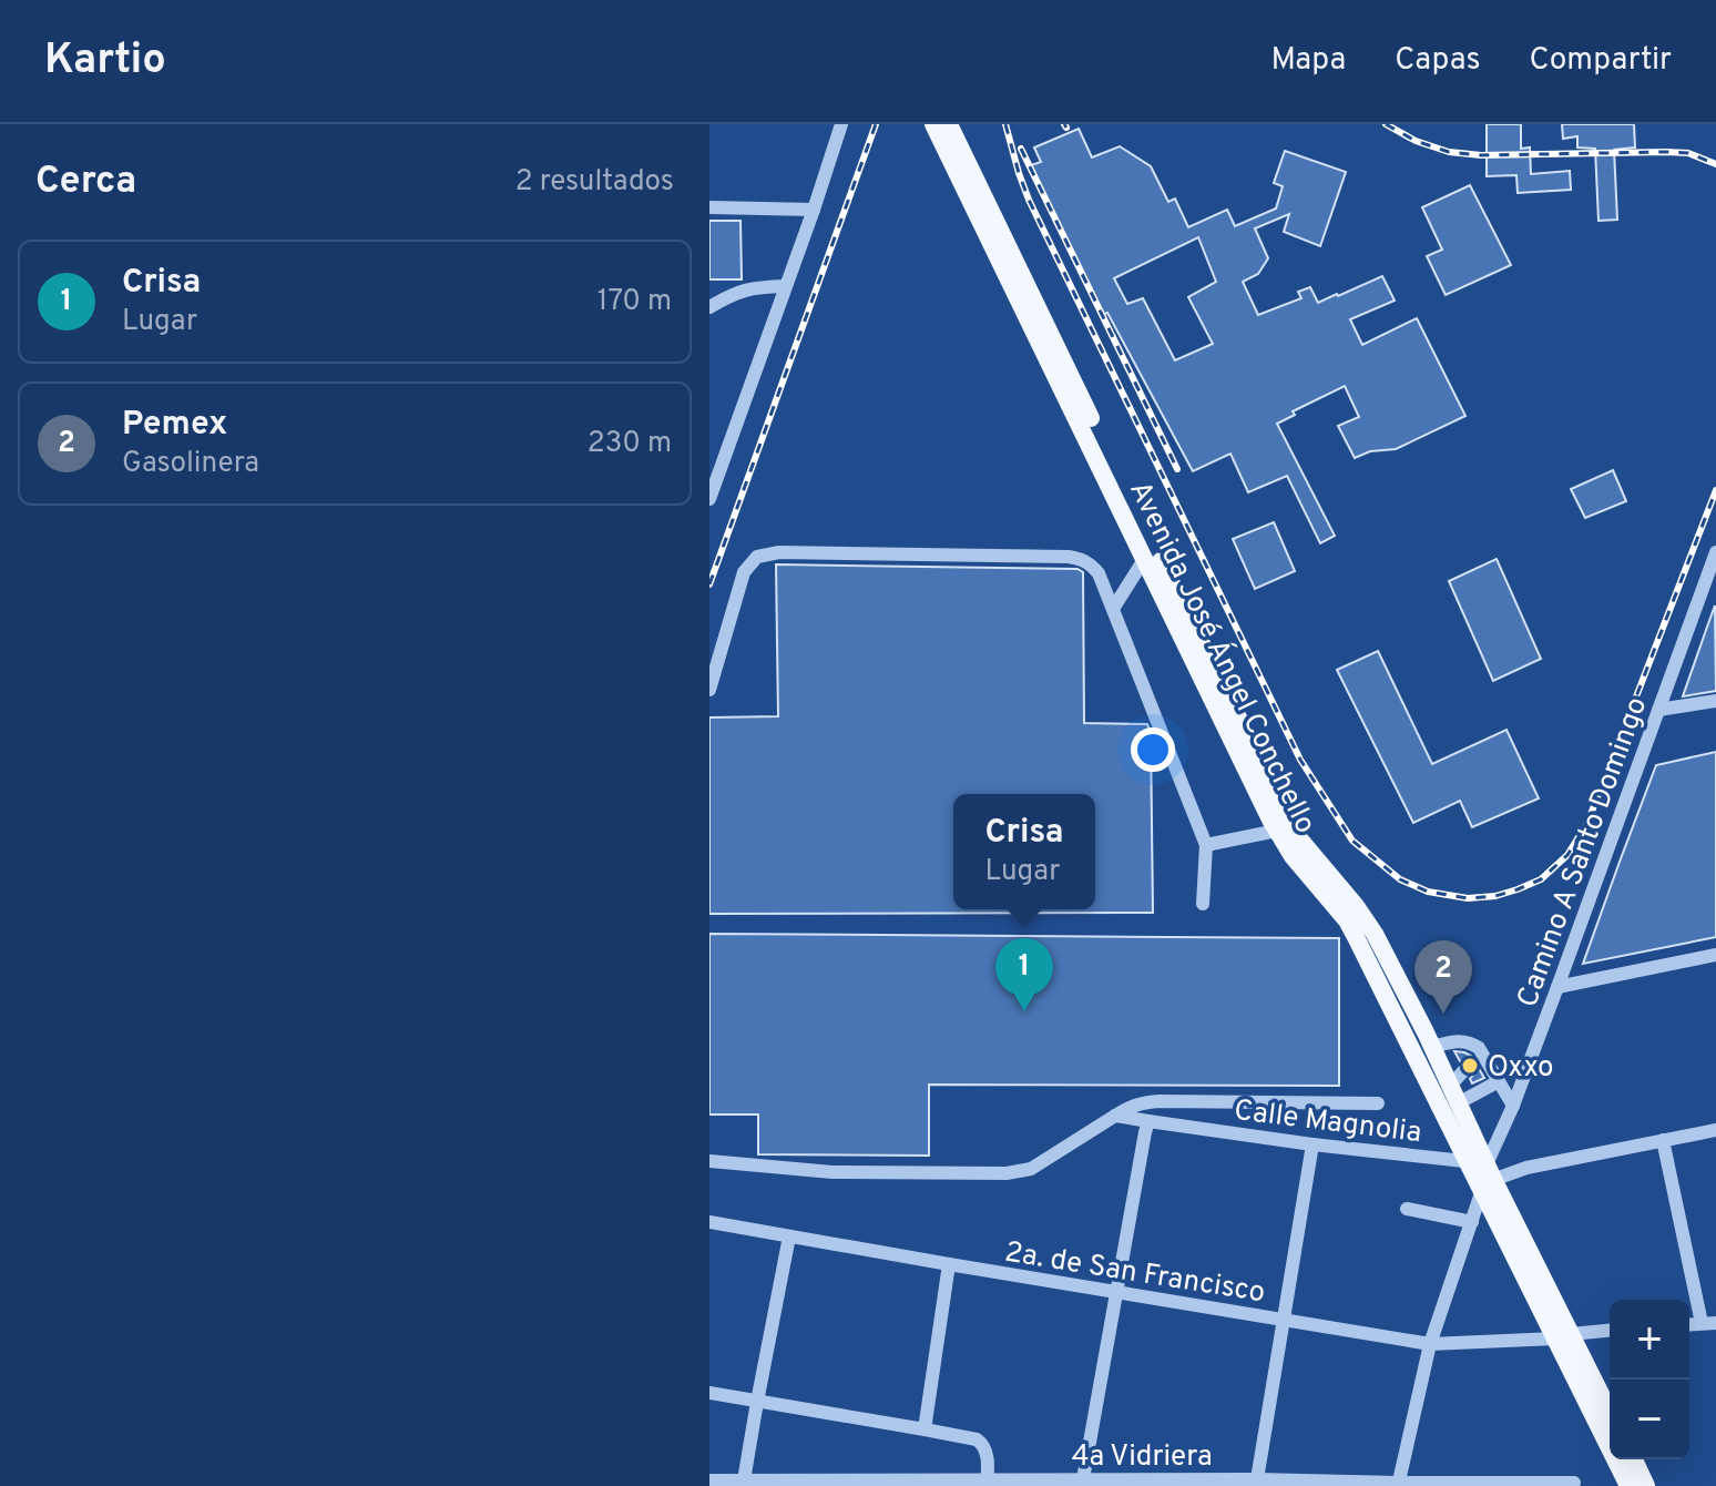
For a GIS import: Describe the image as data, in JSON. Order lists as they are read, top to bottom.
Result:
{
  "streets": {
    "main road": ["Avenida José Ángel Conchello"],
    "street": [
      "Camino A Santo Domingo",
      "Calle Magnolia",
      "2a. de San Francisco",
      "4a Vidriera"
    ]
  },
  "crossings": [
    ["Avenida José Ángel Conchello", "Camino A Santo Domingo"],
    ["Avenida José Ángel Conchello", "Calle Magnolia"],
    ["Avenida José Ángel Conchello", "2a. de San Francisco"],
    ["Camino A Santo Domingo", "Calle Magnolia"],
    ["Camino A Santo Domingo", "2a. de San Francisco"],
    ["Camino A Santo Domingo", "4a Vidriera"]
  ],
  "places": ["Oxxo"],
  "page": {
    "header": "Kartio",
    "nav": ["Mapa", "Capas", "Compartir"],
    "heading": ["Cerca", "2 resultados"],
    "list": [
      {
        "mark": "1",
        "name": "Crisa",
        "note": "Lugar",
        "value": "170 m"
      },
      {
        "mark": "2",
        "name": "Pemex",
        "note": "Gasolinera",
        "value": "230 m"
      }
    ],
    "popup": ["Crisa", "Lugar"],
    "pins": ["1", "2"],
    "map_buttons": ["+", "−"]
  }
}
